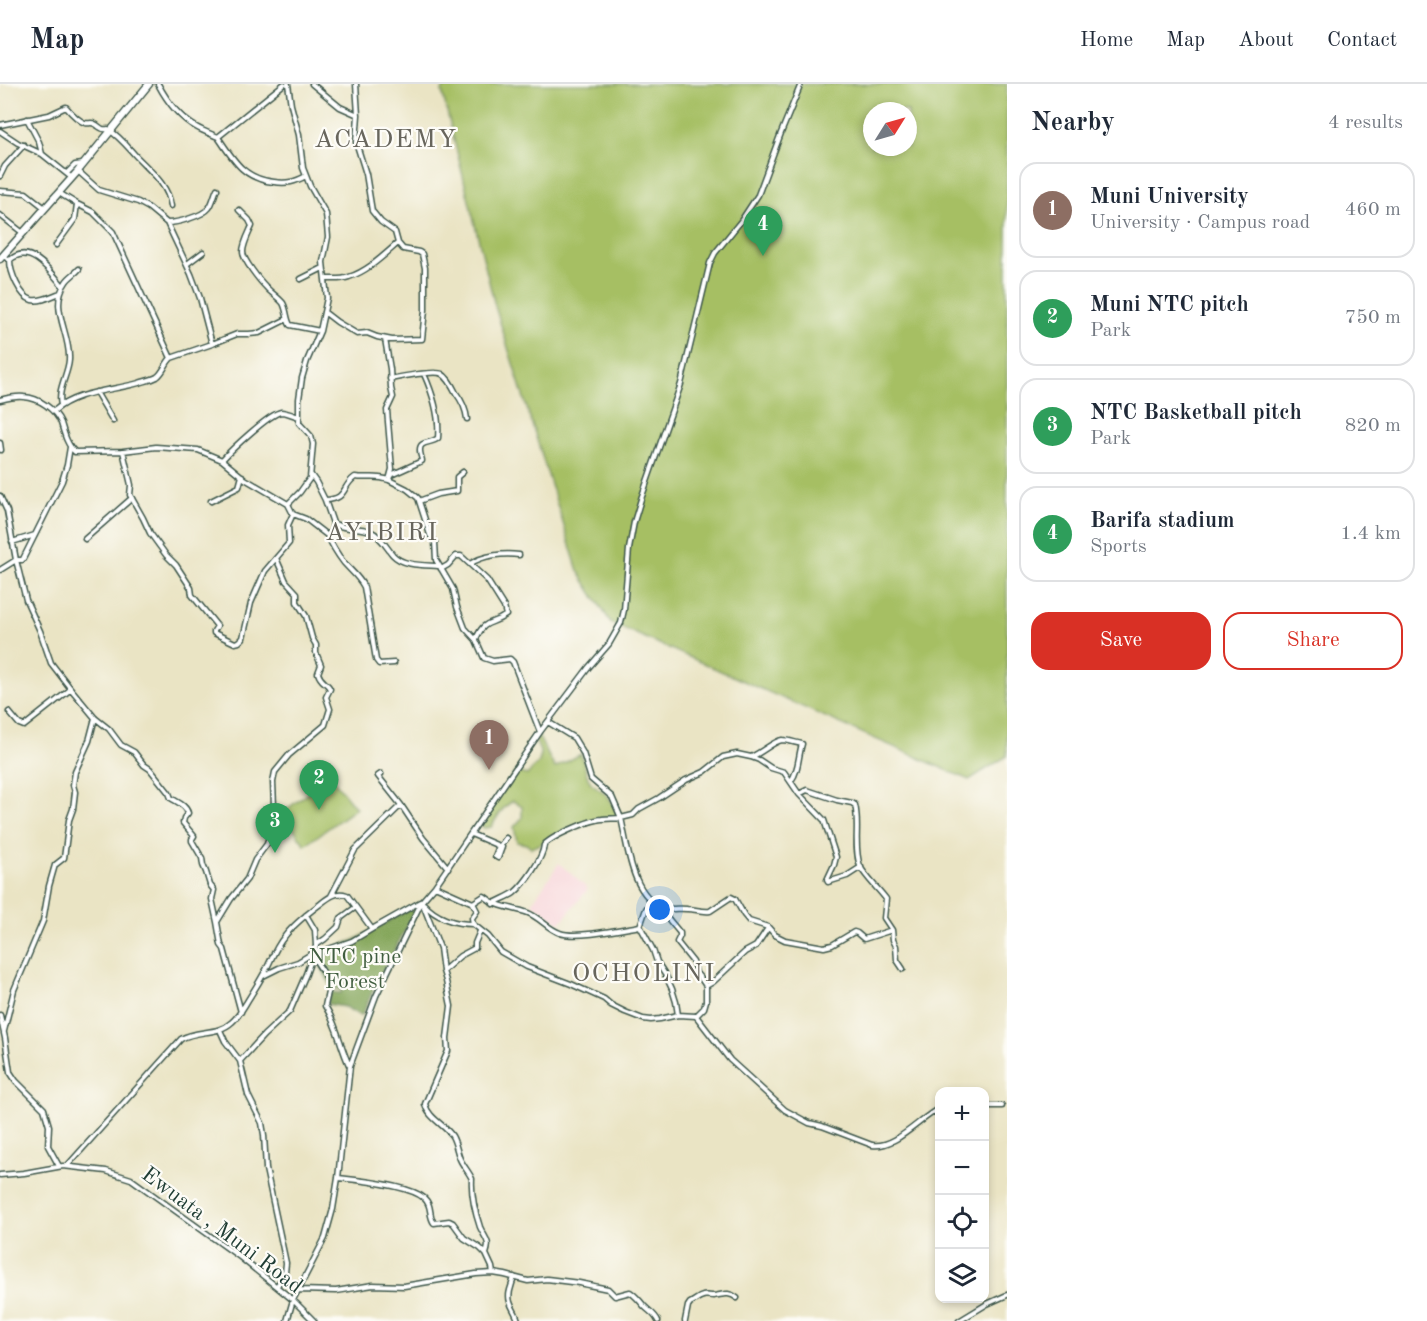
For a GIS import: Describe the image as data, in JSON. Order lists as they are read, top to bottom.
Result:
{
  "streets": {
    "street": ["Ewuata , Muni Road"]
  },
  "districts": ["ACADEMY", "AYIBIRI", "OCHOLINI"],
  "parks": ["NTC pine Forest"],
  "north": "top right",
  "page": {
    "header": "Map",
    "nav": [
      "Home",
      "Map",
      "About",
      "Contact"
    ],
    "heading": ["Nearby", "4 results"],
    "list": [
      {
        "mark": "1",
        "name": "Muni University",
        "note": "University · Campus road",
        "value": "460 m"
      },
      {
        "mark": "2",
        "name": "Muni NTC pitch",
        "note": "Park",
        "value": "750 m"
      },
      {
        "mark": "3",
        "name": "NTC Basketball pitch",
        "note": "Park",
        "value": "820 m"
      },
      {
        "mark": "4",
        "name": "Barifa stadium",
        "note": "Sports",
        "value": "1.4 km"
      }
    ],
    "pins": [
      "4",
      "1",
      "2",
      "3"
    ],
    "buttons": ["Save", "Share"],
    "map_buttons": ["+", "−"]
  }
}
